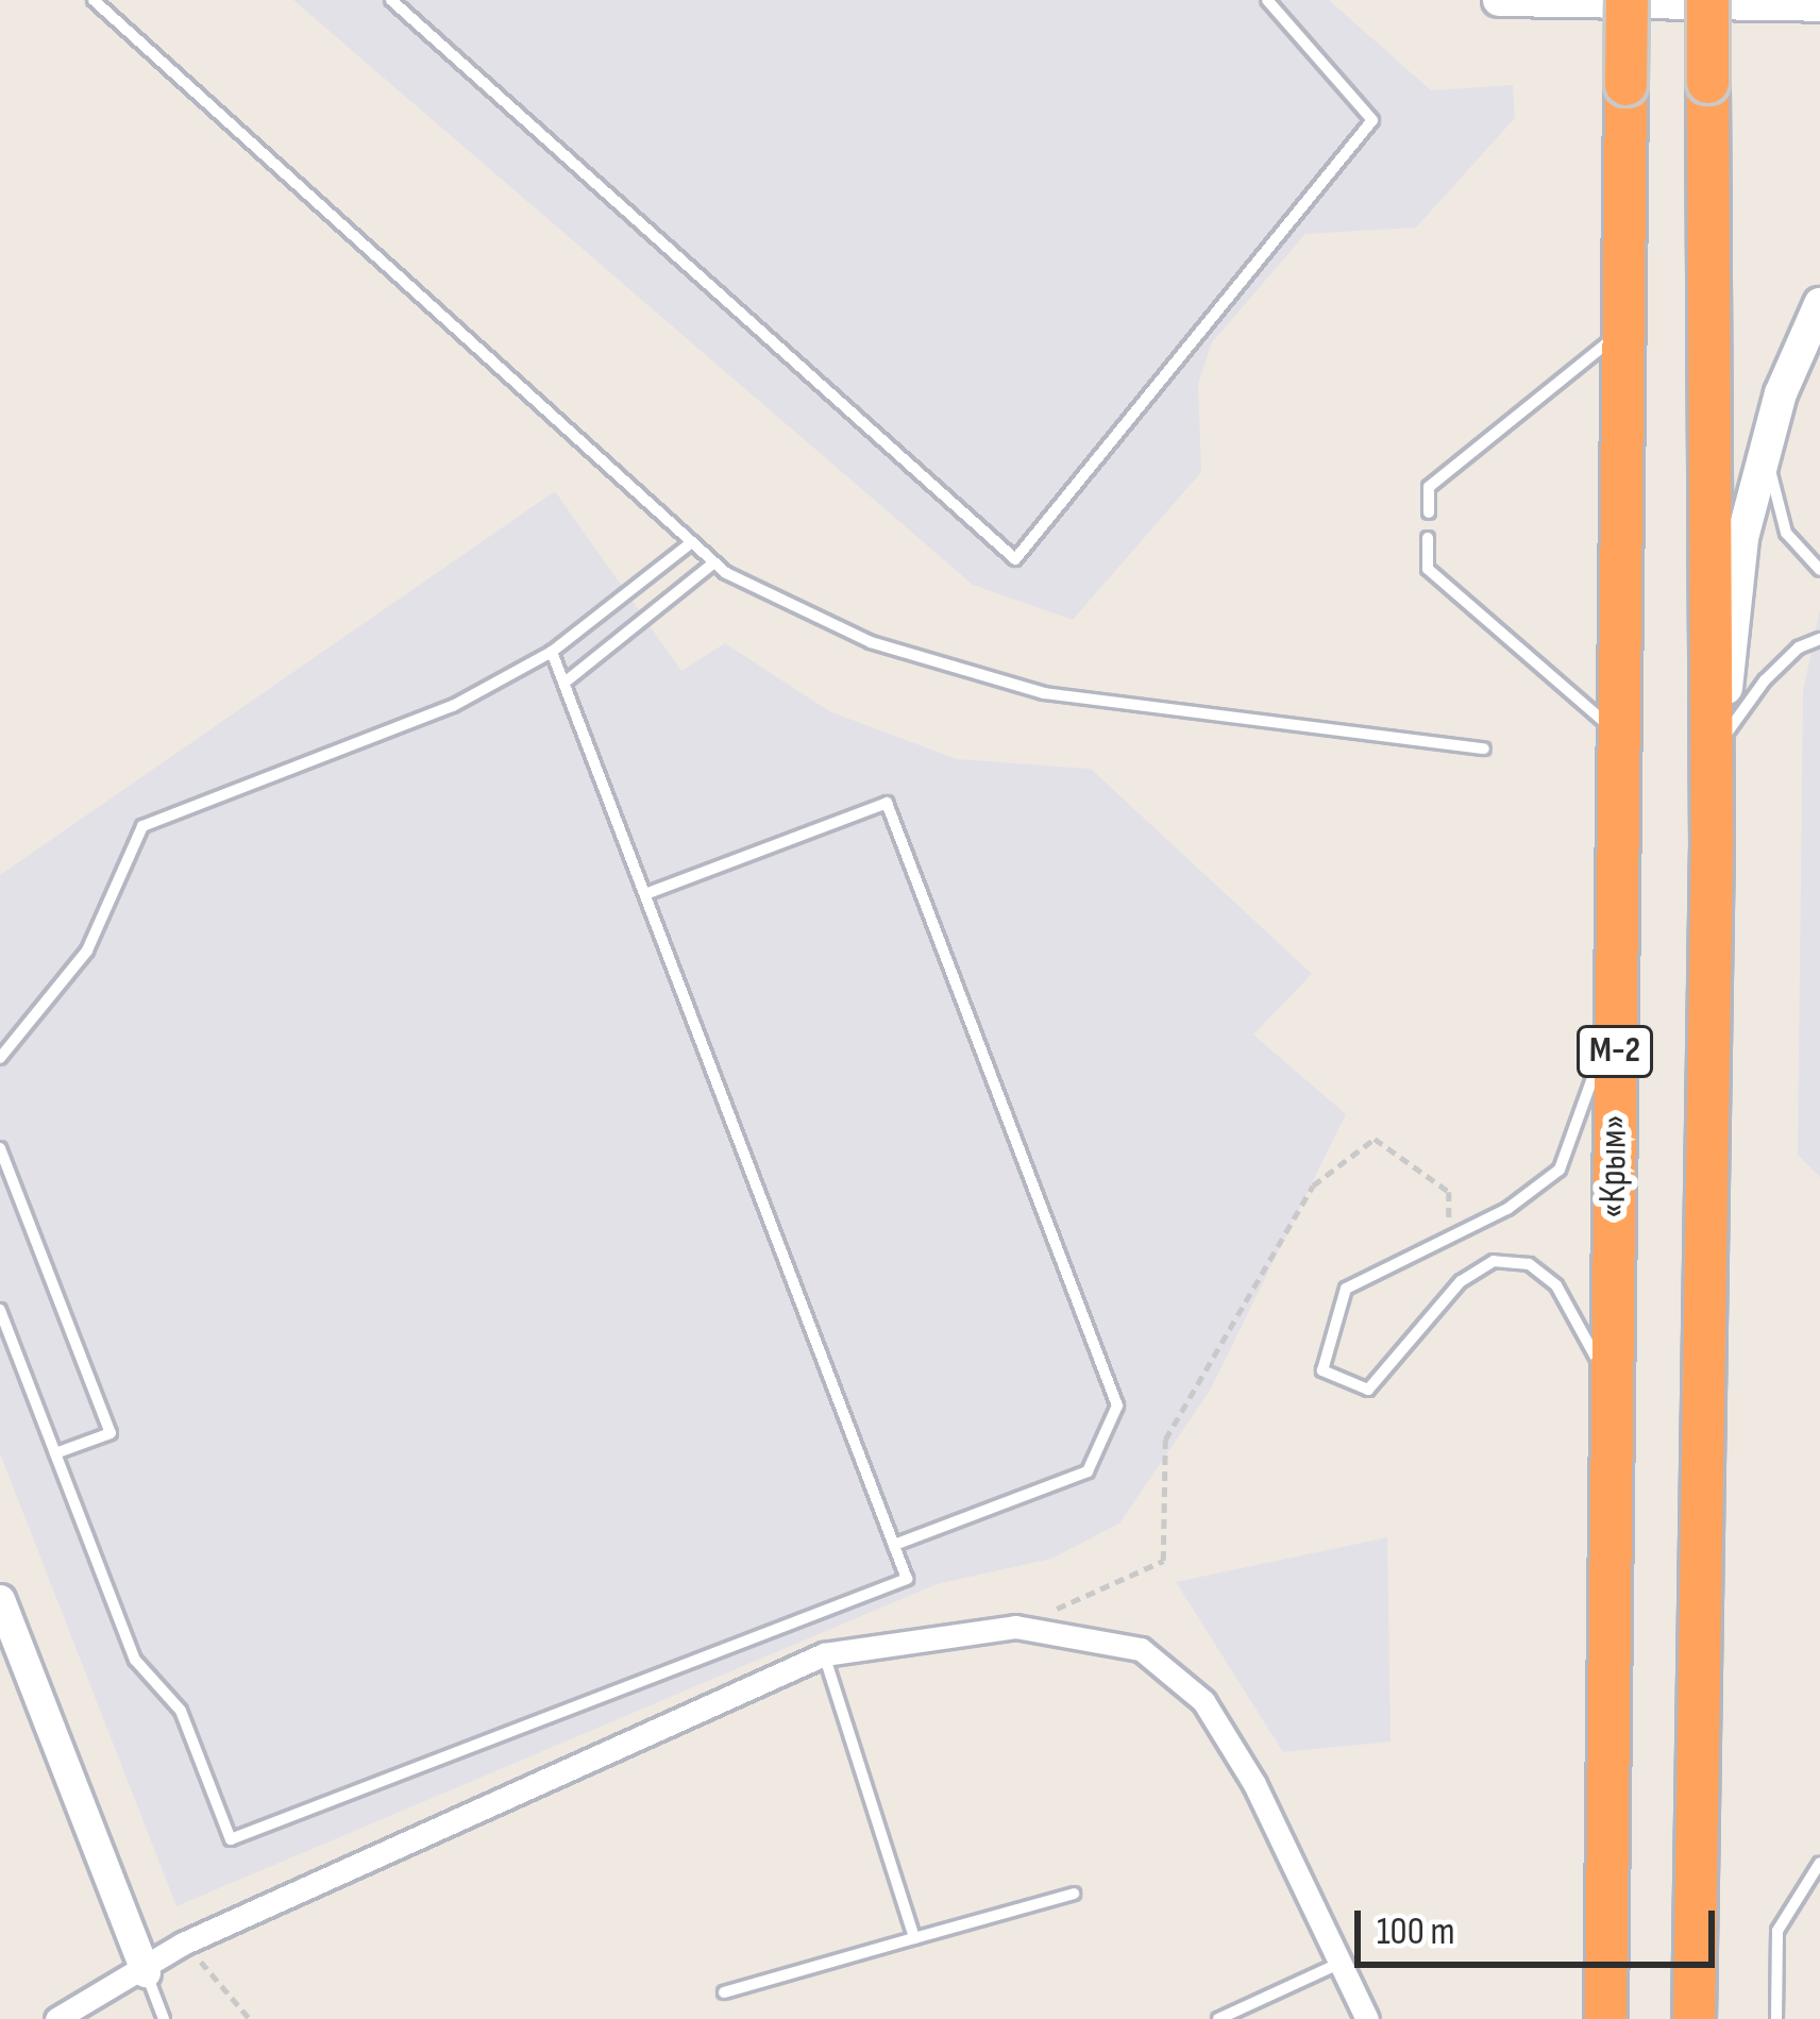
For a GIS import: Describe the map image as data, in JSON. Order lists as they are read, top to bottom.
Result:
{
  "streets": {
    "highway": ["М-2", "«Крым»"]
  },
  "scale_bar": "100 m"
}
